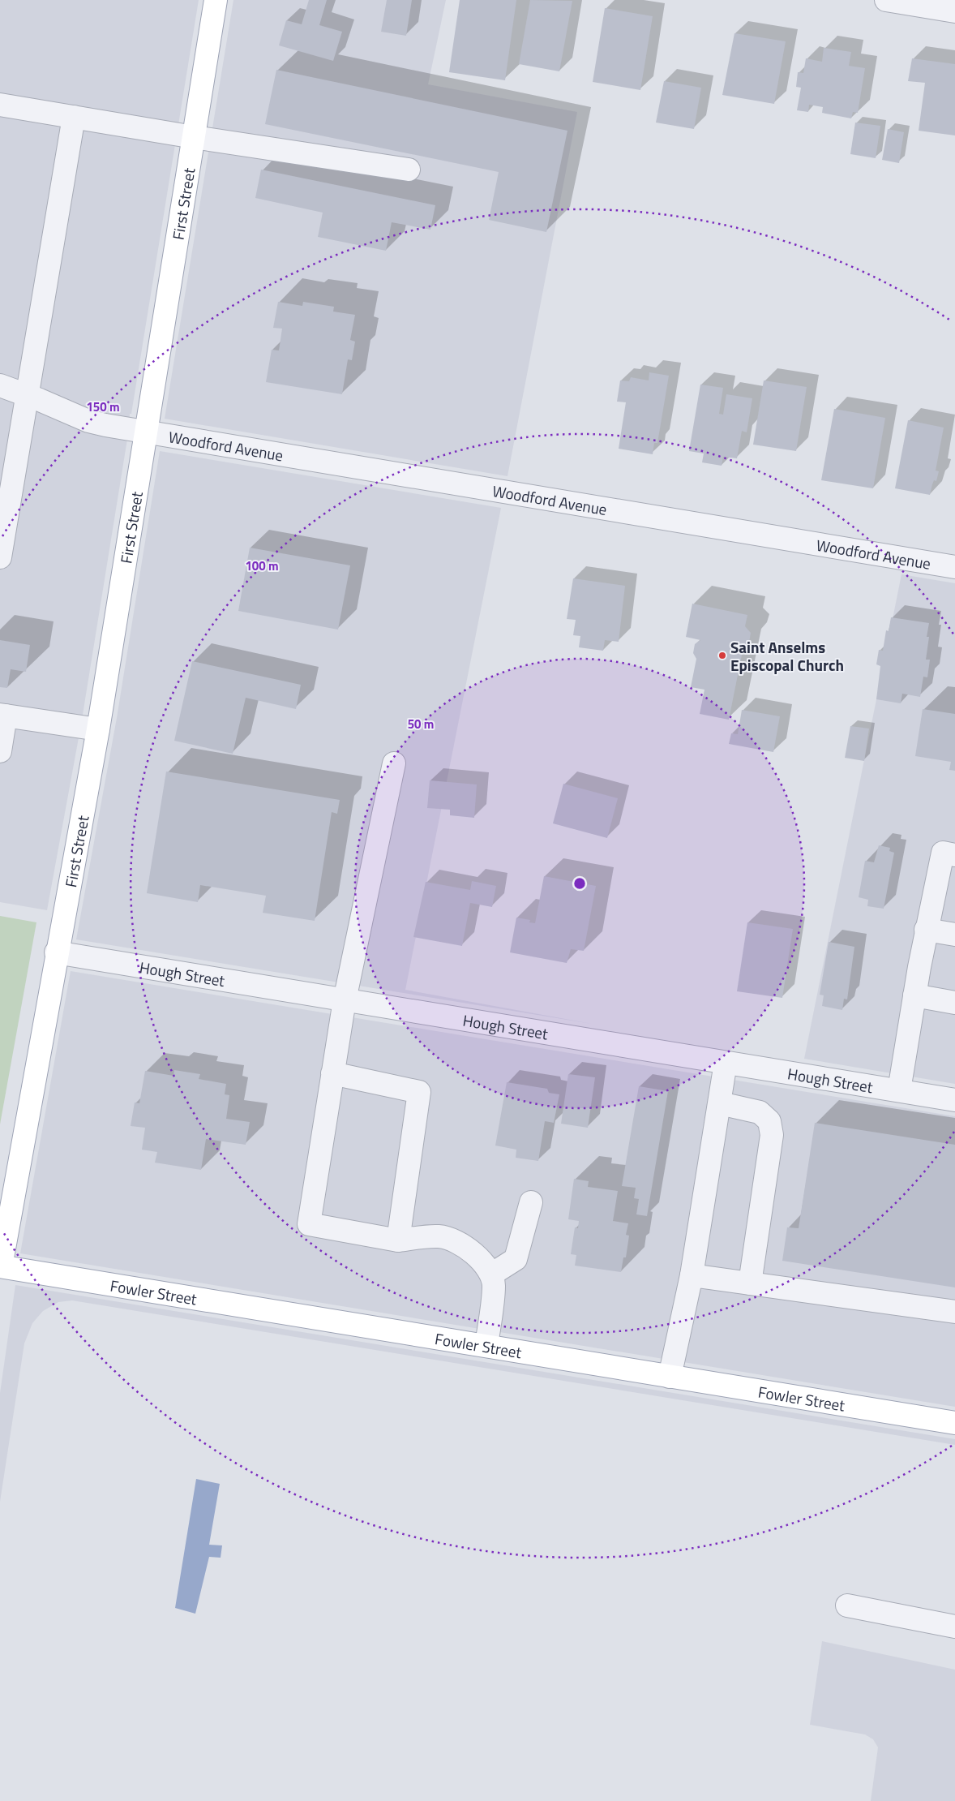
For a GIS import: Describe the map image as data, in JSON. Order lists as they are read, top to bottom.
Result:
{
  "streets": {
    "main road": ["First Street", "Fowler Street"],
    "street": ["Woodford Avenue", "Hough Street"]
  },
  "crossings": [
    ["First Street", "Woodford Avenue"],
    ["First Street", "Hough Street"],
    ["First Street", "Fowler Street"]
  ],
  "places": ["Saint Anselms Episcopal Church"],
  "rings": ["150 m", "100 m", "50 m"]
}
